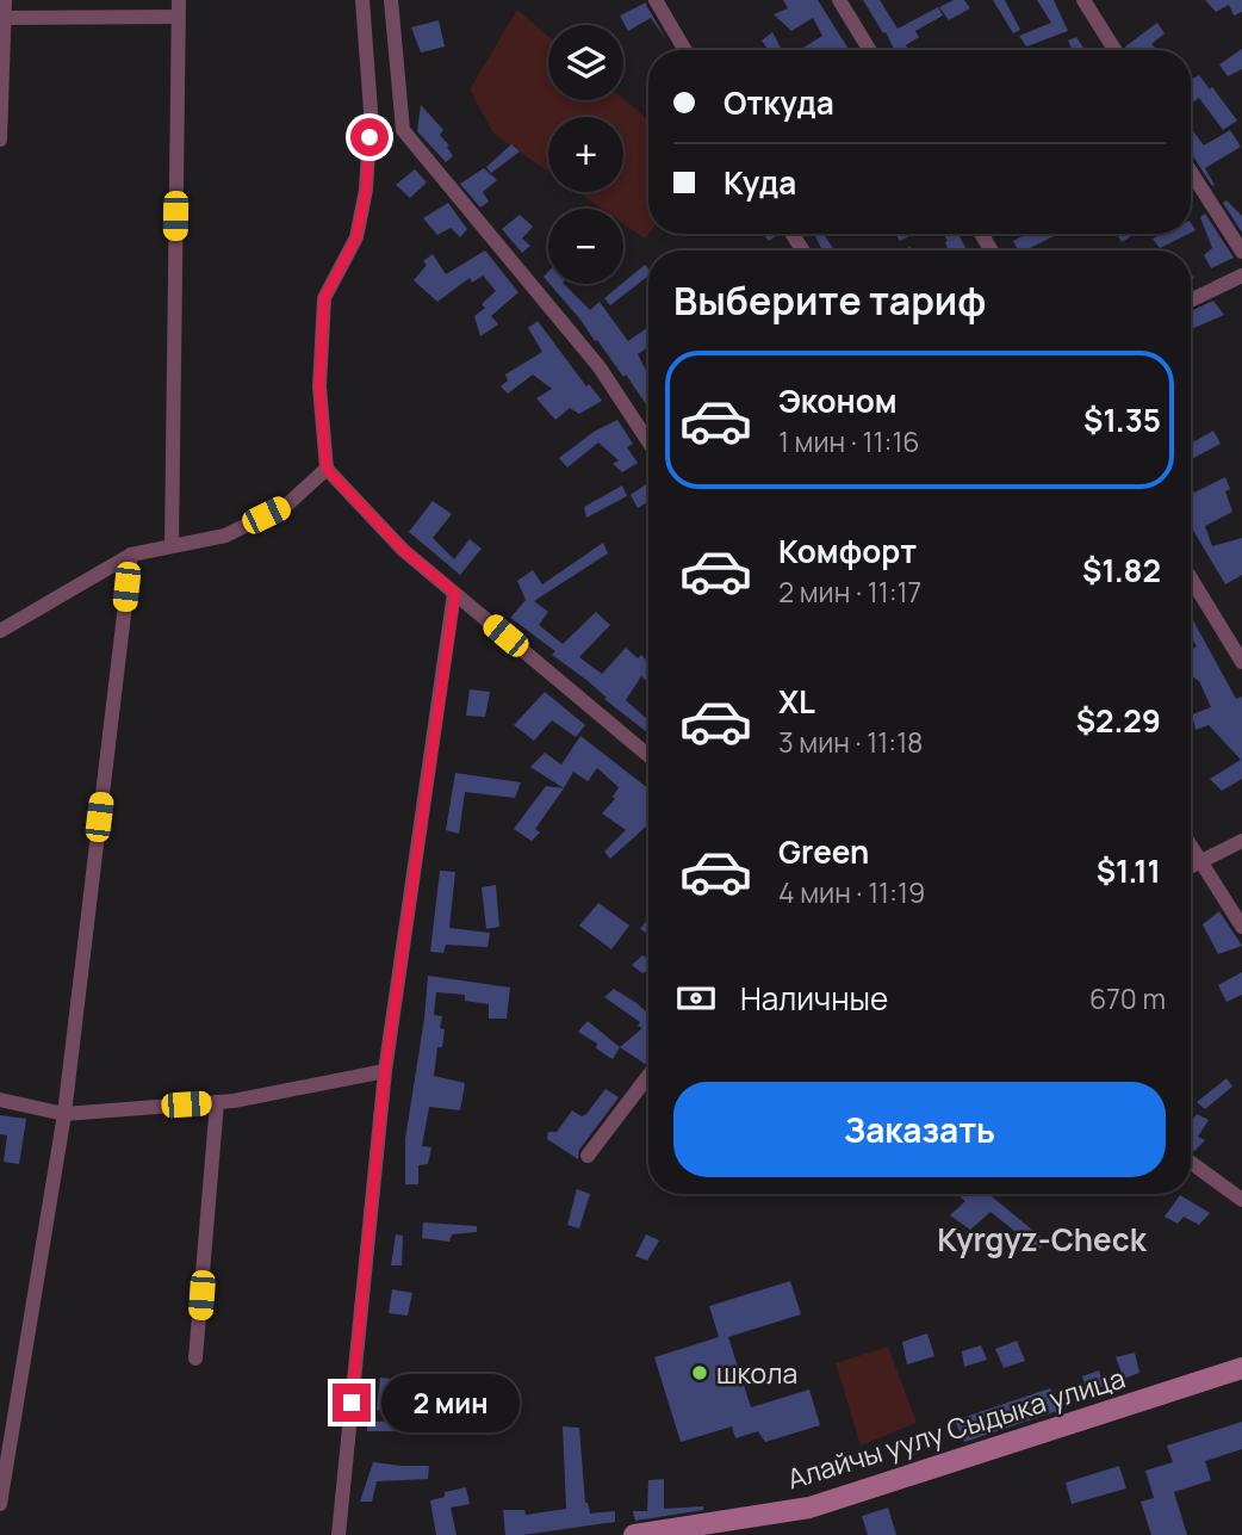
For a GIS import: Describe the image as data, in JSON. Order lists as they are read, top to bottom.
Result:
{
  "streets": {
    "street": ["Алайчы уулу Сыдыка улица"]
  },
  "districts": ["Kyrgyz-Check"],
  "places": ["школа"],
  "page": {
    "map_buttons": ["+", "−"],
    "banner": ["Откуда", "Куда"],
    "heading": "Выберите тариф",
    "list": [
      {
        "name": "Эконом",
        "note": "1 мин · 11:16",
        "value": "$1.35"
      },
      {
        "name": "Комфорт",
        "note": "2 мин · 11:17",
        "value": "$1.82"
      },
      {
        "name": "XL",
        "note": "3 мин · 11:18",
        "value": "$2.29"
      },
      {
        "name": "Green",
        "note": "4 мин · 11:19",
        "value": "$1.11"
      }
    ],
    "pay": ["Наличные", "670 m"],
    "buttons": "Заказать",
    "bubble": "2 мин"
  }
}
